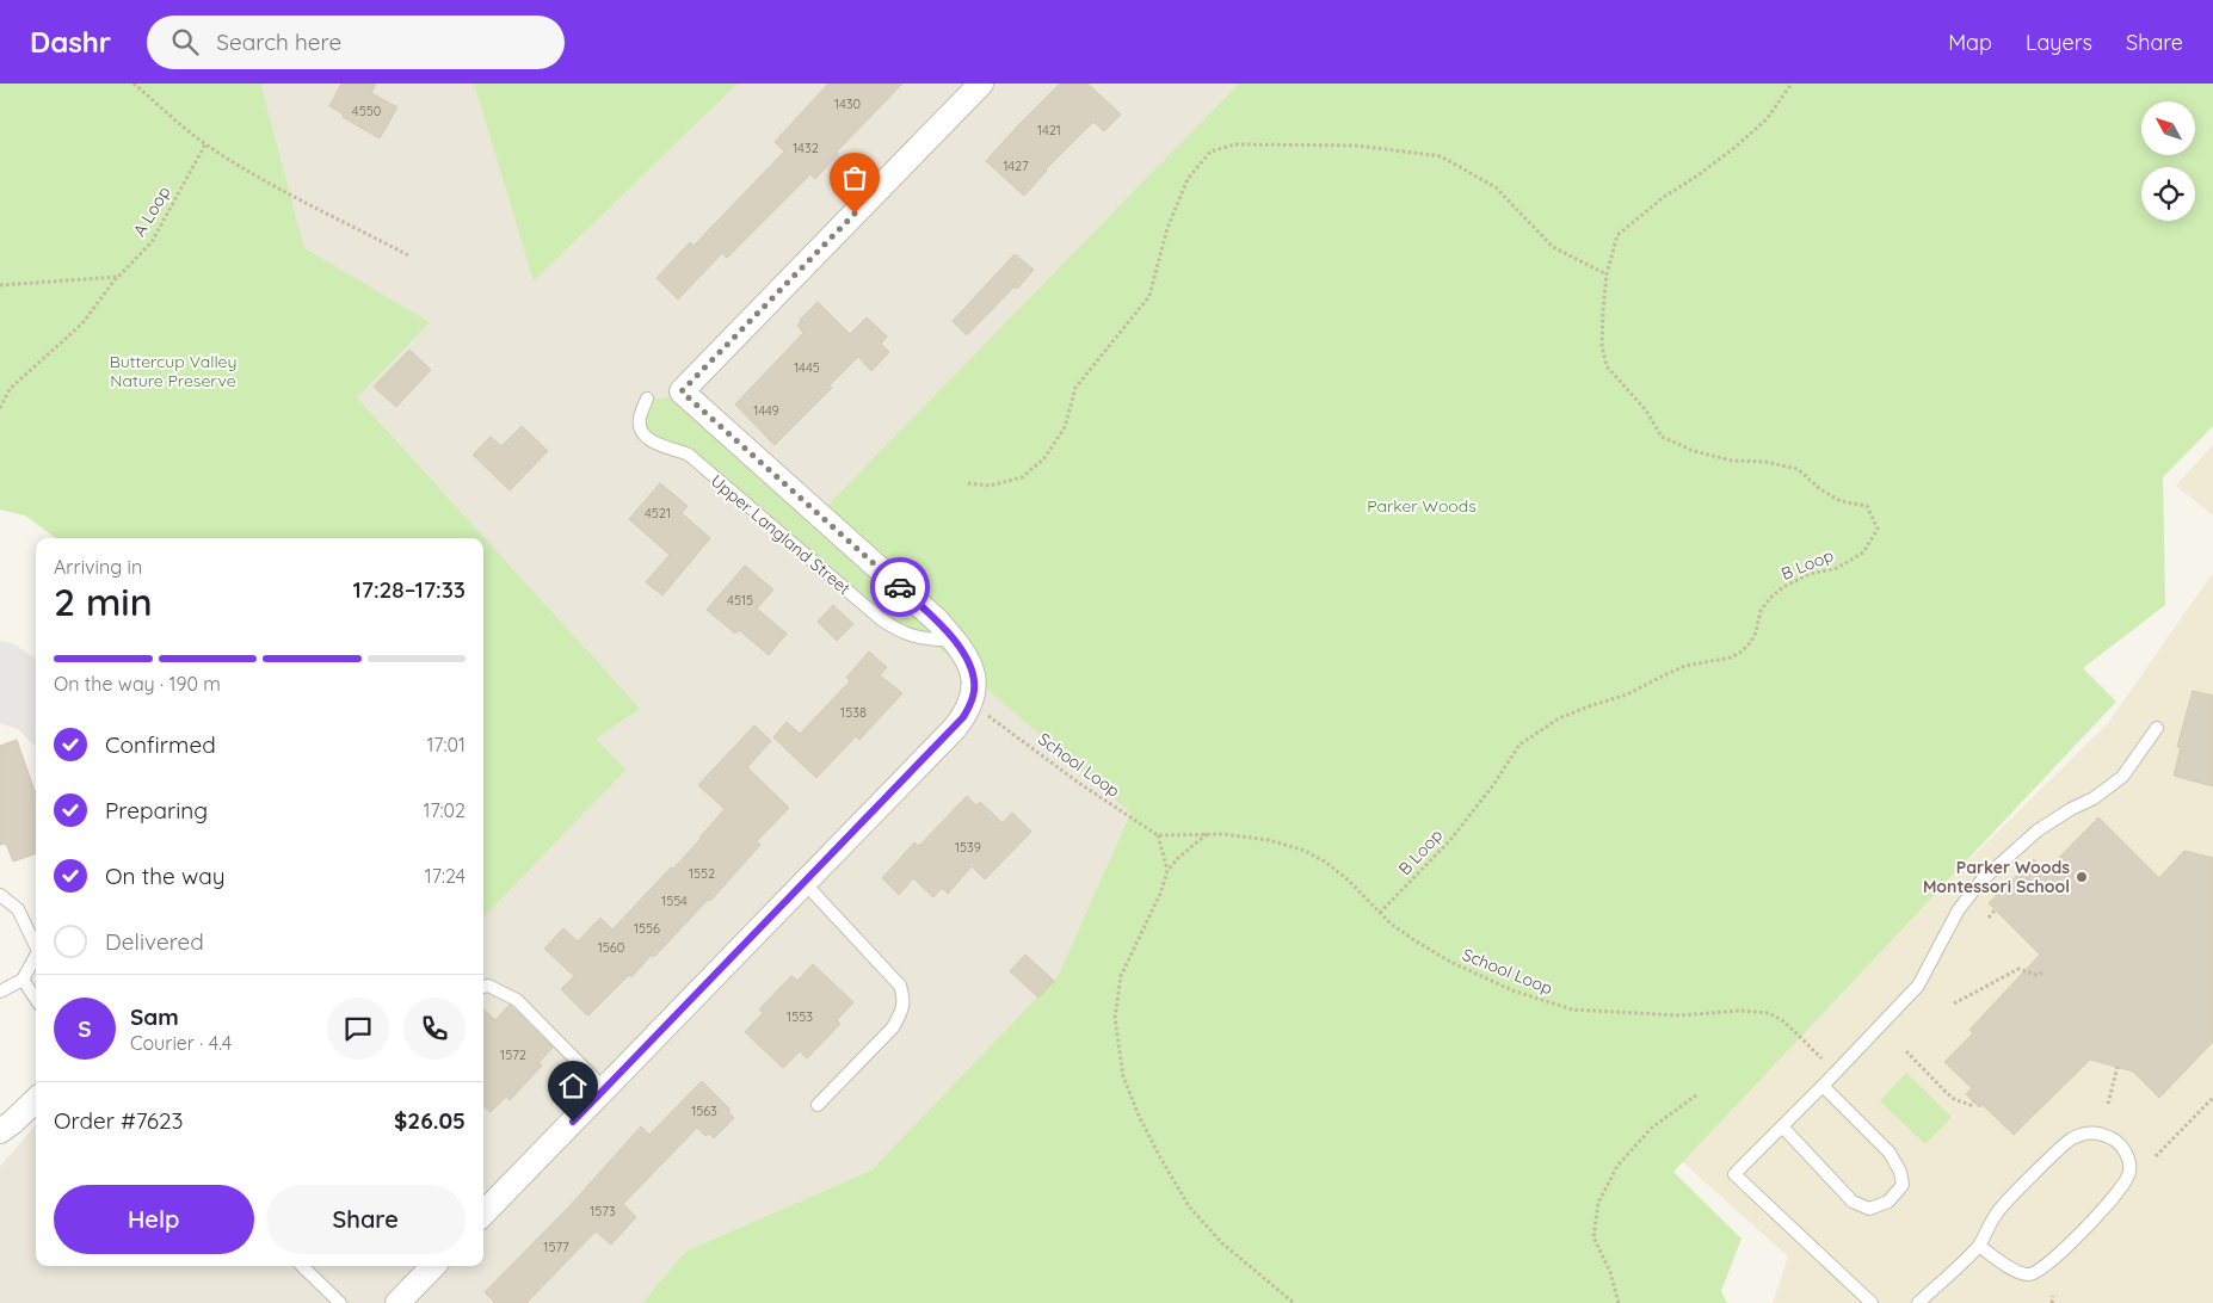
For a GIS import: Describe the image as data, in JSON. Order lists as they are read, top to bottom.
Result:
{
  "streets": {
    "lane": ["Upper Langland Street"],
    "path": ["A Loop", "B Loop", "School Loop"]
  },
  "crossings": [
    ["B Loop", "School Loop"]
  ],
  "parks": ["Buttercup Valley Nature Preserve", "Parker Woods"],
  "places": ["Parker Woods Montessori School"],
  "house_numbers": [
    "1430",
    "4550",
    "1421",
    "1432",
    "1427",
    "1445",
    "1449",
    "4521",
    "4515",
    "1538",
    "1539",
    "1552",
    "1554",
    "1556",
    "1560",
    "1553",
    "1572",
    "1563",
    "1573",
    "1577"
  ],
  "north": "top left",
  "page": {
    "header": "Dashr",
    "search": "Search here",
    "nav": ["Map", "Layers", "Share"],
    "heading": ["2 min", "Arriving in", "17:28–17:33"],
    "panel": [
      "Sam",
      "Courier · 4.4",
      "Order #7623",
      "$26.05"
    ],
    "bar": "On the way · 190 m",
    "list": [
      ["Confirmed", "17:01"],
      ["Preparing", "17:02"],
      ["On the way", "17:24"],
      "Delivered"
    ],
    "round": "S",
    "buttons": ["Help", "Share"]
  }
}
